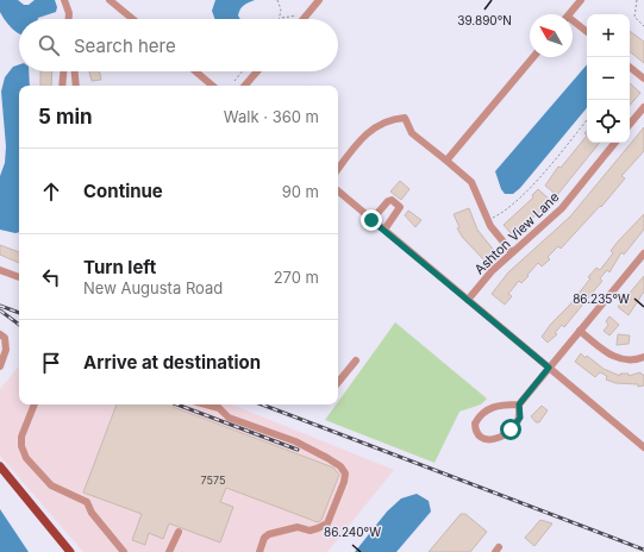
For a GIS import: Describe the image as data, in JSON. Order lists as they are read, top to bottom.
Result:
{
  "streets": {
    "street": ["Ashton View Lane"]
  },
  "house_numbers": ["7575"],
  "north": "top left",
  "page": {
    "map_buttons": ["+", "−"],
    "search": "Search here",
    "heading": ["5 min", "Walk · 360 m"],
    "list": [
      ["Continue", "90 m"],
      ["Turn left", "New Augusta Road", "270 m"],
      "Arrive at destination"
    ]
  },
  "coordinates": ["39.890°N", "86.235°W", "86.240°W"]
}
